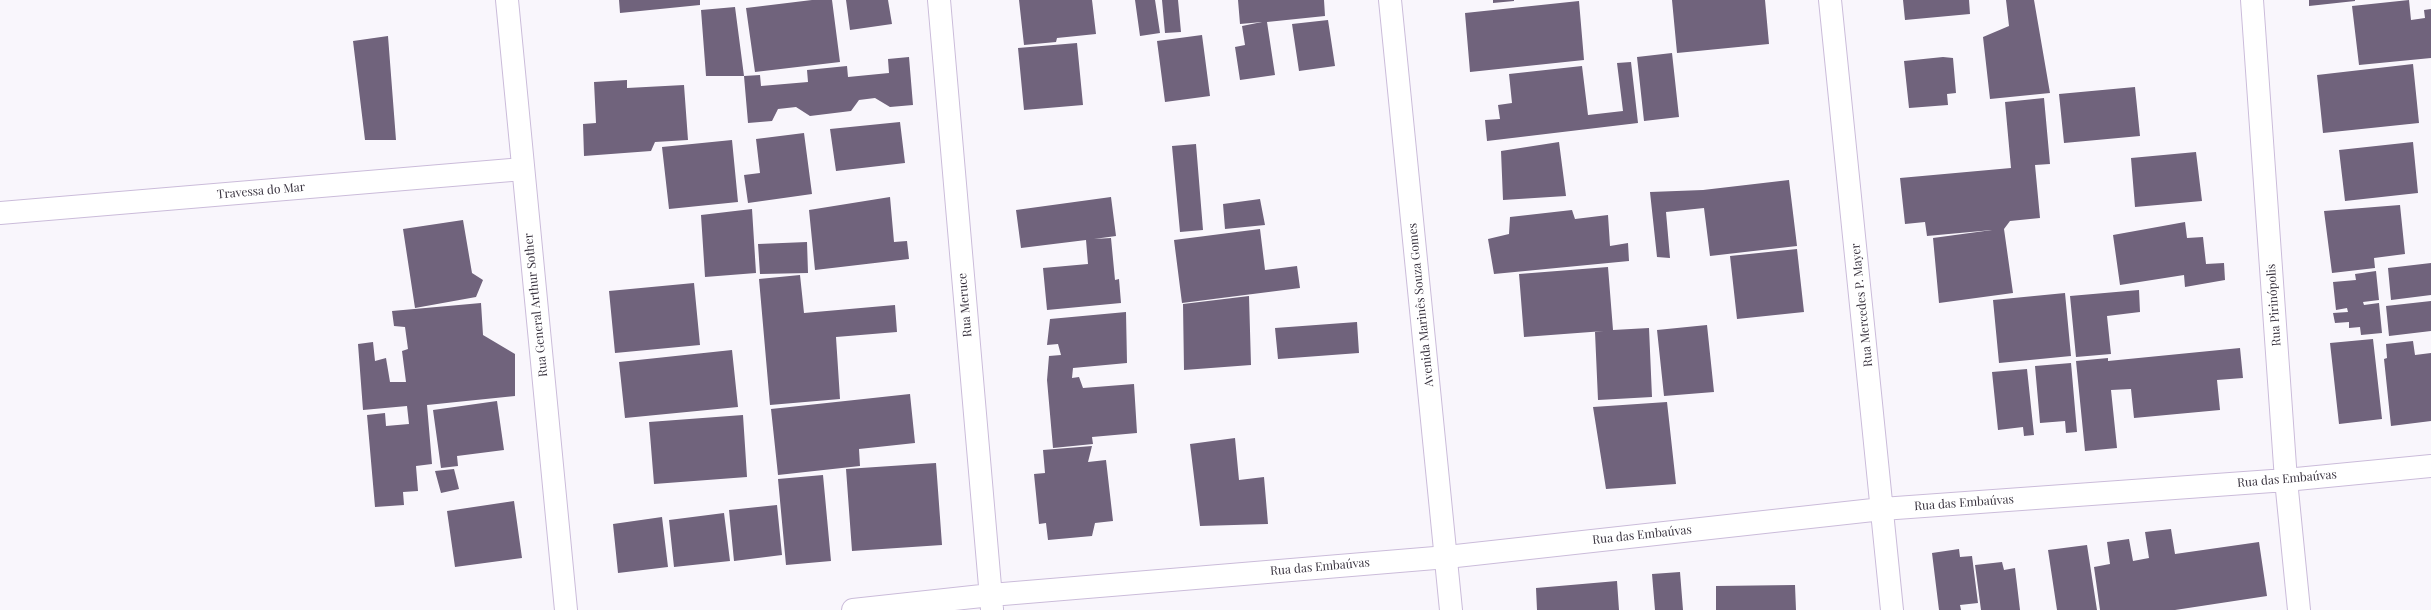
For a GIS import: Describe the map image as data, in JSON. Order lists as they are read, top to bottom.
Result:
{
  "streets": {
    "street": [
      "Travessa do Mar",
      "Rua General Arthur Sother",
      "Rua Meruce",
      "Avenida Marinês Souza Gomes",
      "Rua Mercedes P. Mayer",
      "Rua Pirinópolis",
      "Rua das Embaúvas"
    ]
  },
  "crossings": [
    ["Travessa do Mar", "Rua General Arthur Sother"],
    ["Rua Meruce", "Rua das Embaúvas"],
    ["Avenida Marinês Souza Gomes", "Rua das Embaúvas"],
    ["Rua Mercedes P. Mayer", "Rua das Embaúvas"],
    ["Rua Pirinópolis", "Rua das Embaúvas"]
  ]
}
